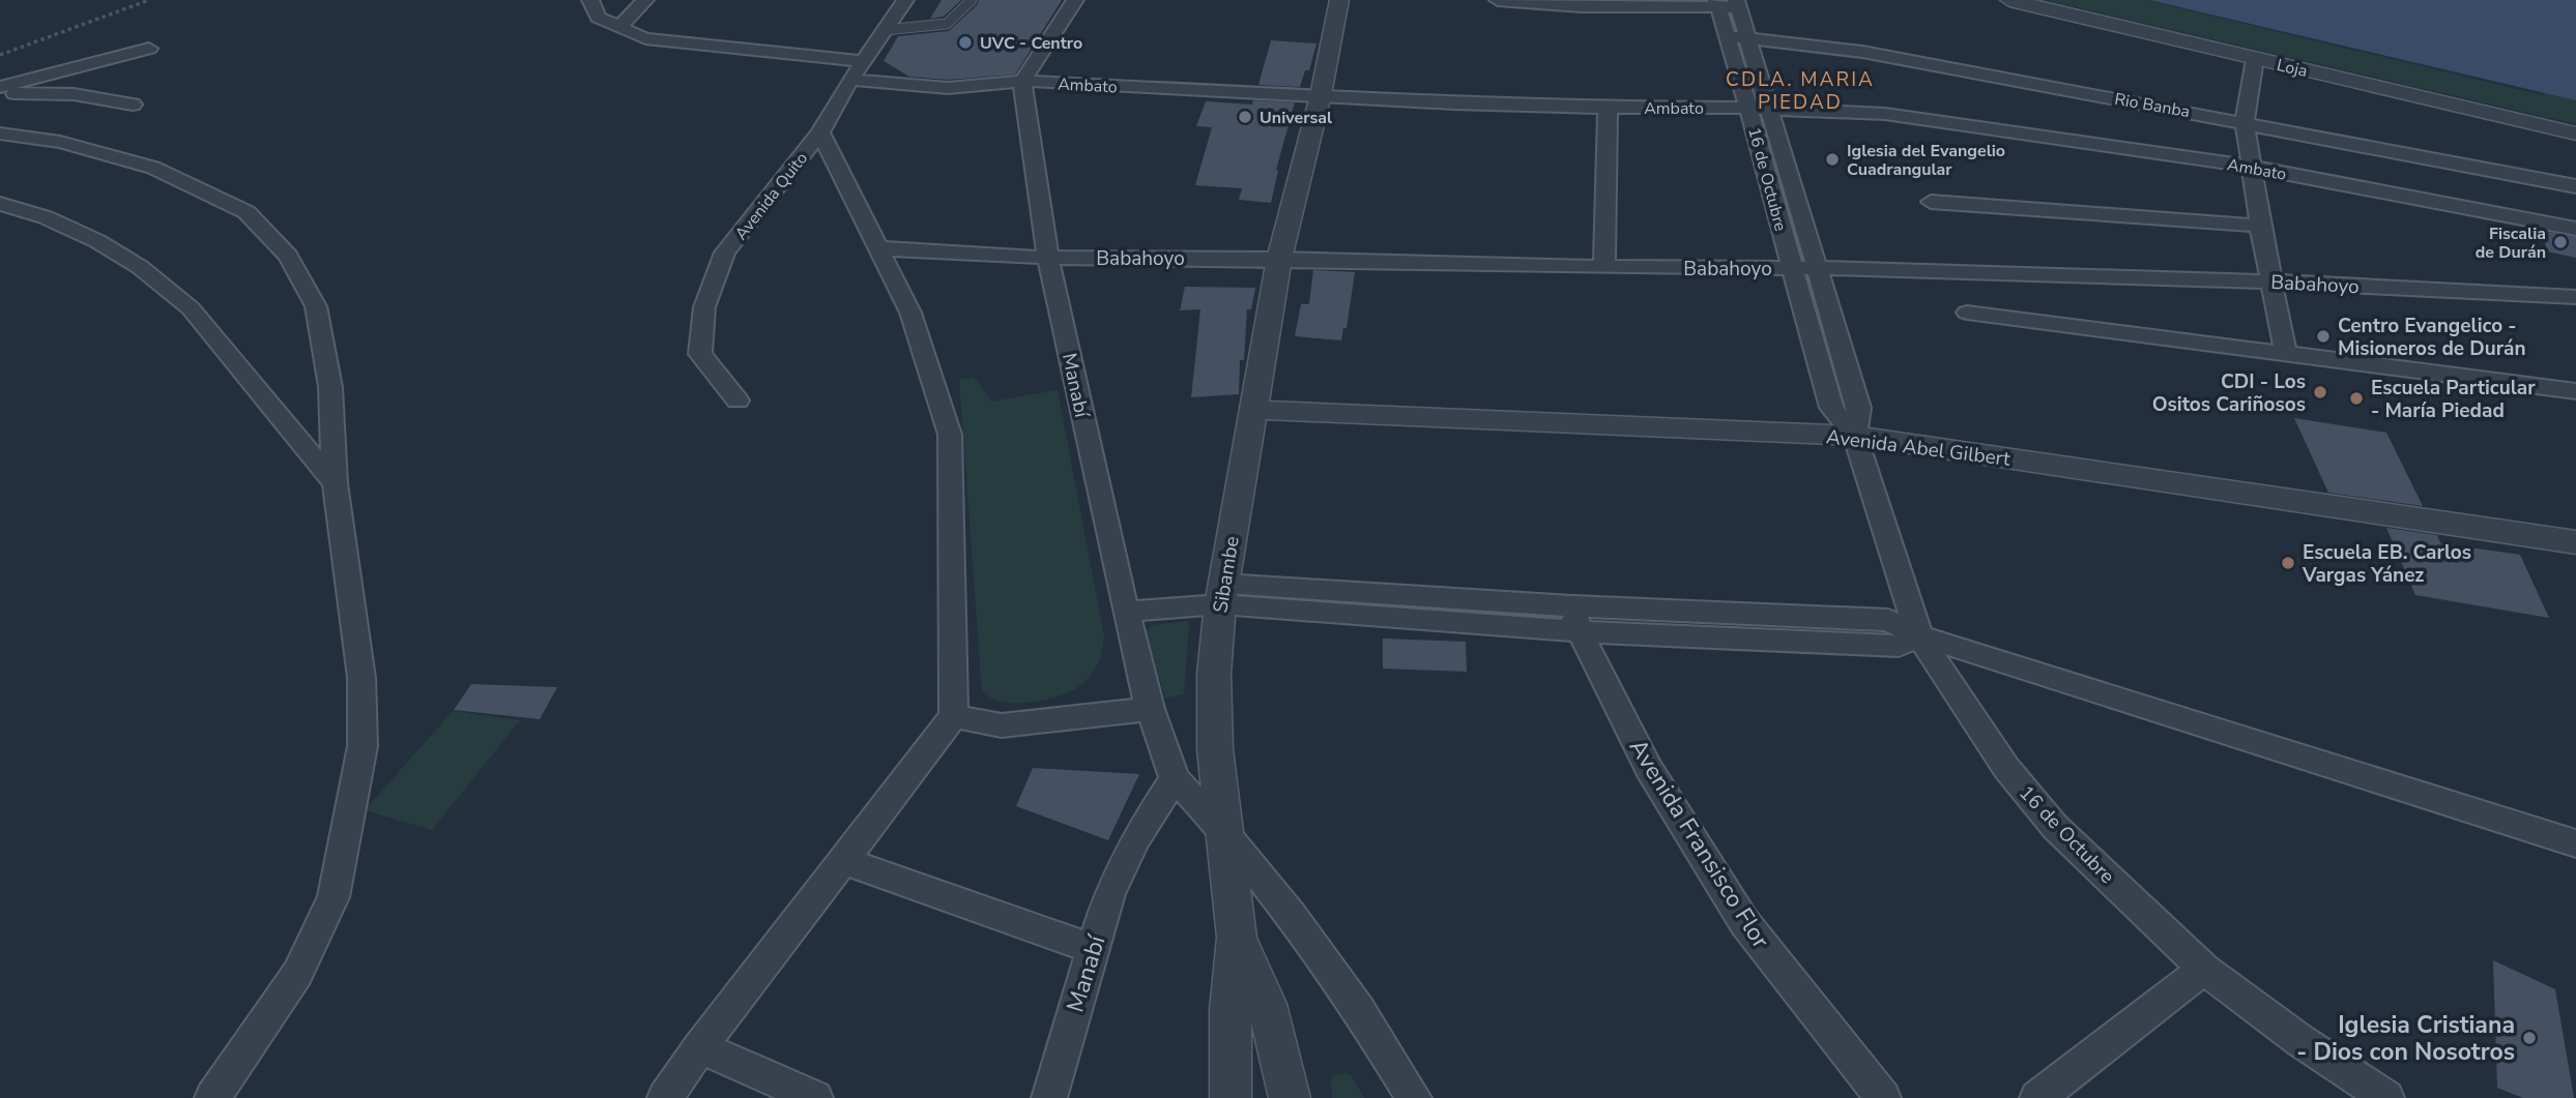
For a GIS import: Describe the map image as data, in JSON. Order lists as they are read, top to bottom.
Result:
{
  "streets": {
    "street": [
      "Loja",
      "Ambato",
      "Rio Banba",
      "16 de Octubre",
      "Avenida Quito",
      "Babahoyo",
      "Manabí",
      "Avenida Abel Gilbert",
      "Sibambe",
      "Avenida Fransisco Flor"
    ]
  },
  "crossings": [
    ["Ambato", "16 de Octubre"],
    ["Ambato", "Avenida Quito"],
    ["Ambato", "Manabí"],
    ["Ambato", "Sibambe"],
    ["Rio Banba", "16 de Octubre"],
    ["16 de Octubre", "Babahoyo"],
    ["16 de Octubre", "Avenida Abel Gilbert"],
    ["Babahoyo", "Manabí"],
    ["Babahoyo", "Sibambe"],
    ["Manabí", "Sibambe"],
    ["Avenida Abel Gilbert", "Sibambe"]
  ],
  "districts": ["CDLA. MARIA PIEDAD"],
  "places": [
    "UVC - Centro",
    "Universal",
    "Iglesia del Evangelio Cuadrangular",
    "Fiscalia de Durán",
    "Centro Evangelico - Misioneros de Durán",
    "CDI - Los Ositos Cariñosos",
    "Escuela Particular - María Piedad",
    "Escuela EB. Carlos Vargas Yánez",
    "Iglesia Cristiana - Dios con Nosotros"
  ]
}
